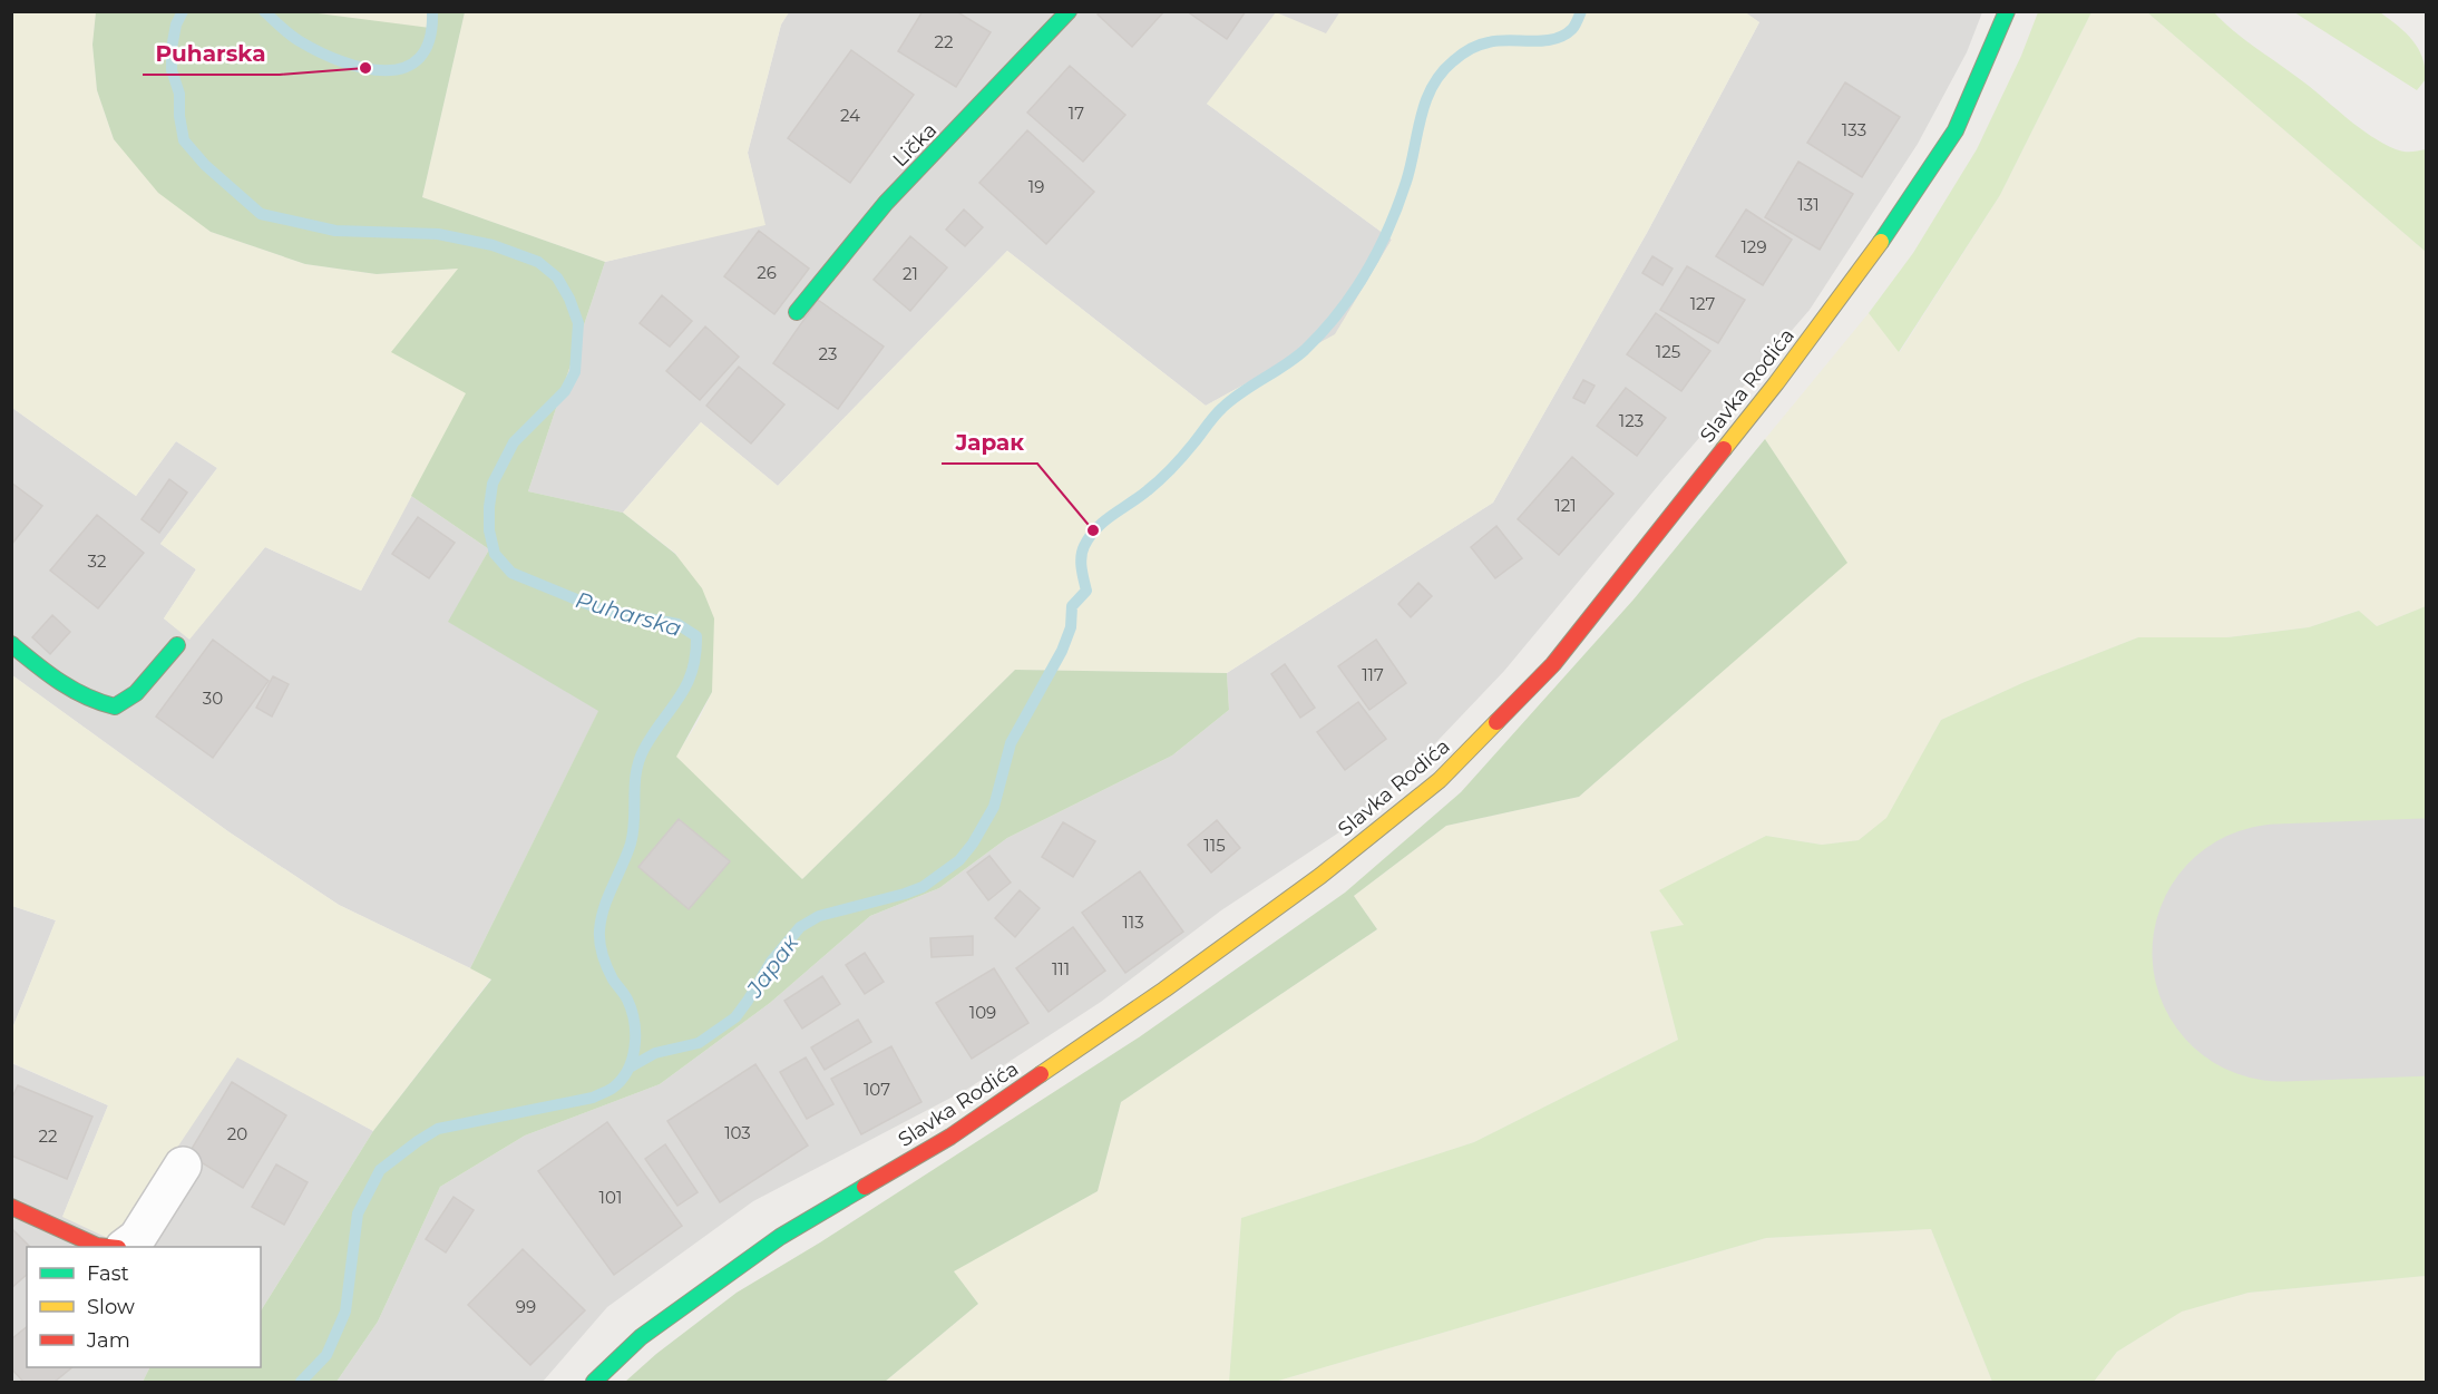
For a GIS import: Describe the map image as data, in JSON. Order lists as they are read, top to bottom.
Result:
{
  "streets": {
    "main road": ["Lička", "Slavka Rodića"]
  },
  "water": ["Puharska", "Јарак"],
  "places": ["Puharska", "Јарак"],
  "house_numbers": [
    "22",
    "17",
    "24",
    "133",
    "19",
    "131",
    "129",
    "26",
    "21",
    "127",
    "125",
    "23",
    "123",
    "121",
    "32",
    "117",
    "30",
    "115",
    "113",
    "111",
    "109",
    "107",
    "103",
    "20",
    "22",
    "101",
    "99"
  ],
  "legend": ["Fast", "Slow", "Jam"]
}
